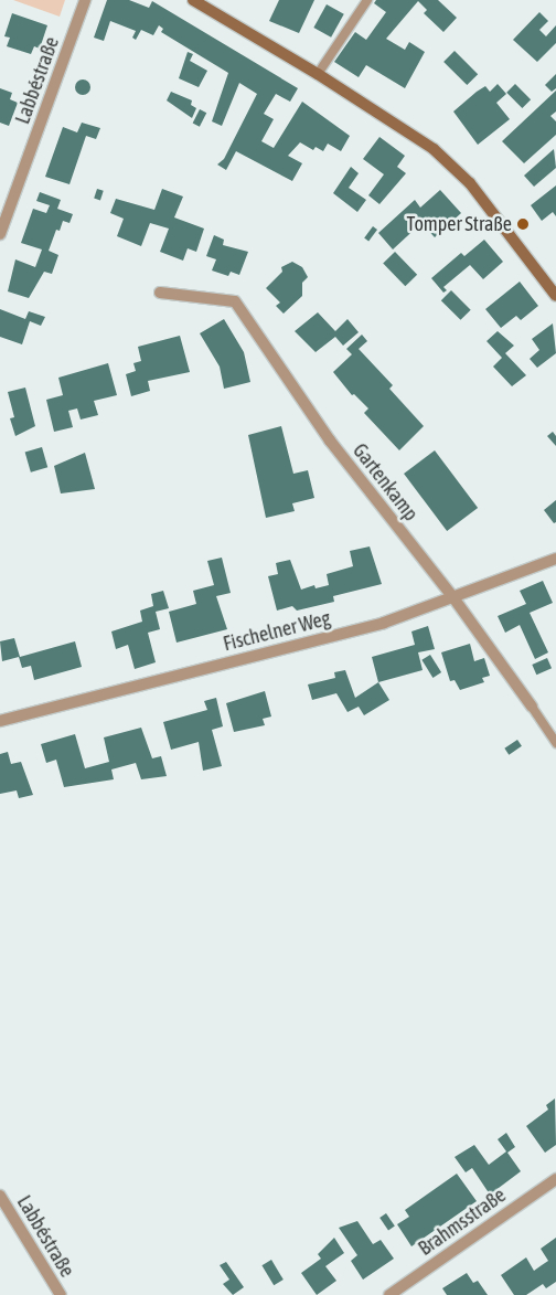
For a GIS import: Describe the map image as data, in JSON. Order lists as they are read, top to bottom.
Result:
{
  "streets": {
    "street": [
      "Labbéstraße",
      "Gartenkamp",
      "Fischelner Weg",
      "Brahmsstraße"
    ]
  },
  "crossings": [
    ["Gartenkamp", "Fischelner Weg"]
  ],
  "places": ["Tomper Straße"]
}
